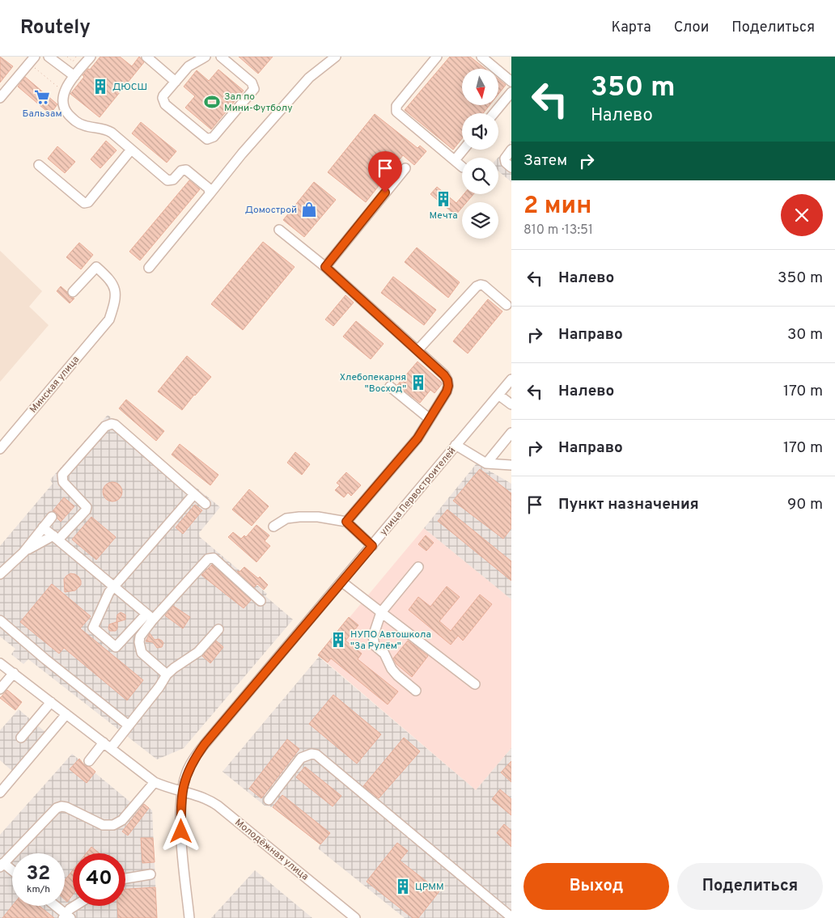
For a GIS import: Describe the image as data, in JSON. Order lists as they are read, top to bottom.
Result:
{
  "streets": {
    "street": ["Минская улица", "улица Первостроителей", "Молодёжная улица"]
  },
  "crossings": [
    ["улица Первостроителей", "Молодёжная улица"]
  ],
  "places": {
    "building": [
      "ДЮСШ",
      "Мечта",
      "Хлебопекарня \"Восход\"",
      "НУПО Автошкола \"За Рулём\"",
      "ЦРММ"
    ],
    "supermarket": ["Бальзам"],
    "sports": ["Зал по Мини-Футболу"],
    "shop": ["Домострой"]
  },
  "north": "bottom",
  "page": {
    "header": "Routely",
    "nav": ["Карта", "Слои", "Поделиться"],
    "turn": ["350 m", "Налево"],
    "then": "Затем",
    "heading": ["2 мин", "810 m · 13:51"],
    "list": [
      {
        "name": "Налево",
        "value": "350 m"
      },
      {
        "name": "Направо",
        "value": "30 m"
      },
      {
        "name": "Налево",
        "value": "170 m"
      },
      {
        "name": "Направо",
        "value": "170 m"
      },
      {
        "name": "Пункт назначения",
        "value": "90 m"
      }
    ],
    "speed": "32 km/h",
    "limit": "40",
    "buttons": ["Выход", "Поделиться"]
  }
}
